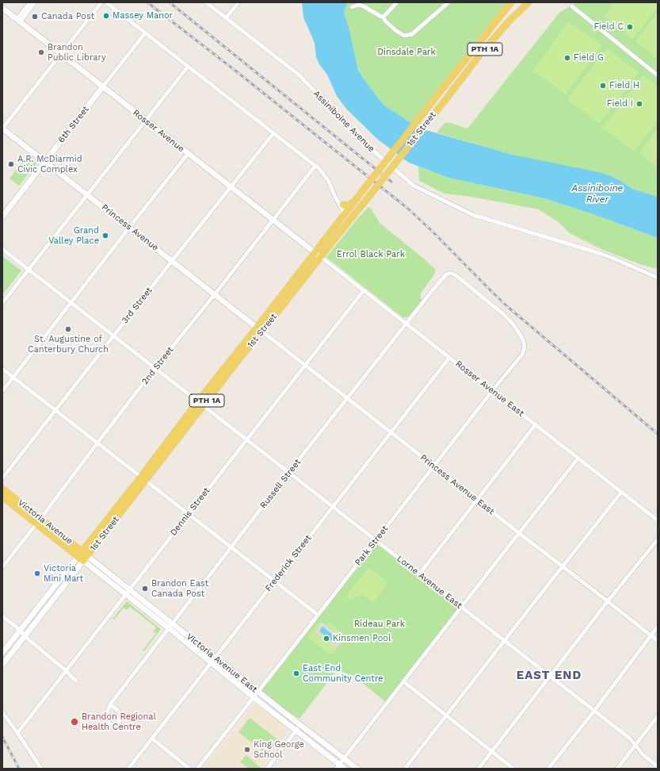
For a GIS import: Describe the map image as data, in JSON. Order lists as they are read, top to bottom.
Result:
{
  "streets": {
    "main road": [
      "PTH 1A",
      "6th Street",
      "1st Street",
      "Rosser Avenue",
      "Princess Avenue",
      "Victoria Avenue",
      "Victoria Avenue East"
    ],
    "street": [
      "Assiniboine Avenue",
      "3rd Street",
      "2nd Street",
      "Rosser Avenue East",
      "Russell Street",
      "Princess Avenue East",
      "Dennis Street",
      "Park Street",
      "Frederick Street",
      "Lorne Avenue East"
    ]
  },
  "crossings": [
    ["6th Street", "Rosser Avenue"],
    ["6th Street", "Princess Avenue"],
    ["1st Street", "Rosser Avenue"],
    ["1st Street", "Princess Avenue"],
    ["1st Street", "Rosser Avenue East"],
    ["1st Street", "Princess Avenue East"],
    ["1st Street", "Victoria Avenue"],
    ["1st Street", "Lorne Avenue East"],
    ["1st Street", "Victoria Avenue East"],
    ["Rosser Avenue", "3rd Street"],
    ["Rosser Avenue", "2nd Street"],
    ["Rosser Avenue", "Rosser Avenue East"],
    ["Princess Avenue", "3rd Street"],
    ["Princess Avenue", "2nd Street"],
    ["Princess Avenue", "Princess Avenue East"],
    ["3rd Street", "Lorne Avenue East"],
    ["2nd Street", "Victoria Avenue"],
    ["2nd Street", "Lorne Avenue East"],
    ["Rosser Avenue East", "Russell Street"],
    ["Rosser Avenue East", "Dennis Street"],
    ["Rosser Avenue East", "Park Street"],
    ["Rosser Avenue East", "Frederick Street"],
    ["Russell Street", "Princess Avenue East"],
    ["Russell Street", "Park Street"],
    ["Russell Street", "Lorne Avenue East"],
    ["Russell Street", "Victoria Avenue East"],
    ["Princess Avenue East", "Dennis Street"],
    ["Princess Avenue East", "Park Street"],
    ["Princess Avenue East", "Frederick Street"],
    ["Dennis Street", "Lorne Avenue East"],
    ["Dennis Street", "Victoria Avenue East"],
    ["Victoria Avenue", "Victoria Avenue East"],
    ["Park Street", "Lorne Avenue East"],
    ["Park Street", "Victoria Avenue East"],
    ["Frederick Street", "Lorne Avenue East"],
    ["Frederick Street", "Victoria Avenue East"]
  ],
  "districts": ["EAST END"],
  "water": ["Assiniboine River"],
  "parks": ["Dinsdale Park", "Errol Black Park", "Rideau Park"],
  "places": [
    "Massey Manor",
    "Canada Post",
    "Field C",
    "Brandon Public Library",
    "Field G",
    "Field H",
    "Field I",
    "A.R. McDiarmid Civic Complex",
    "Grand Valley Place",
    "St. Augustine of Canterbury Church",
    "Victoria Mini Mart",
    "Brandon East Canada Post",
    "Kinsmen Pool",
    "East End Community Centre",
    "Brandon Regional Health Centre",
    "King George School"
  ]
}
